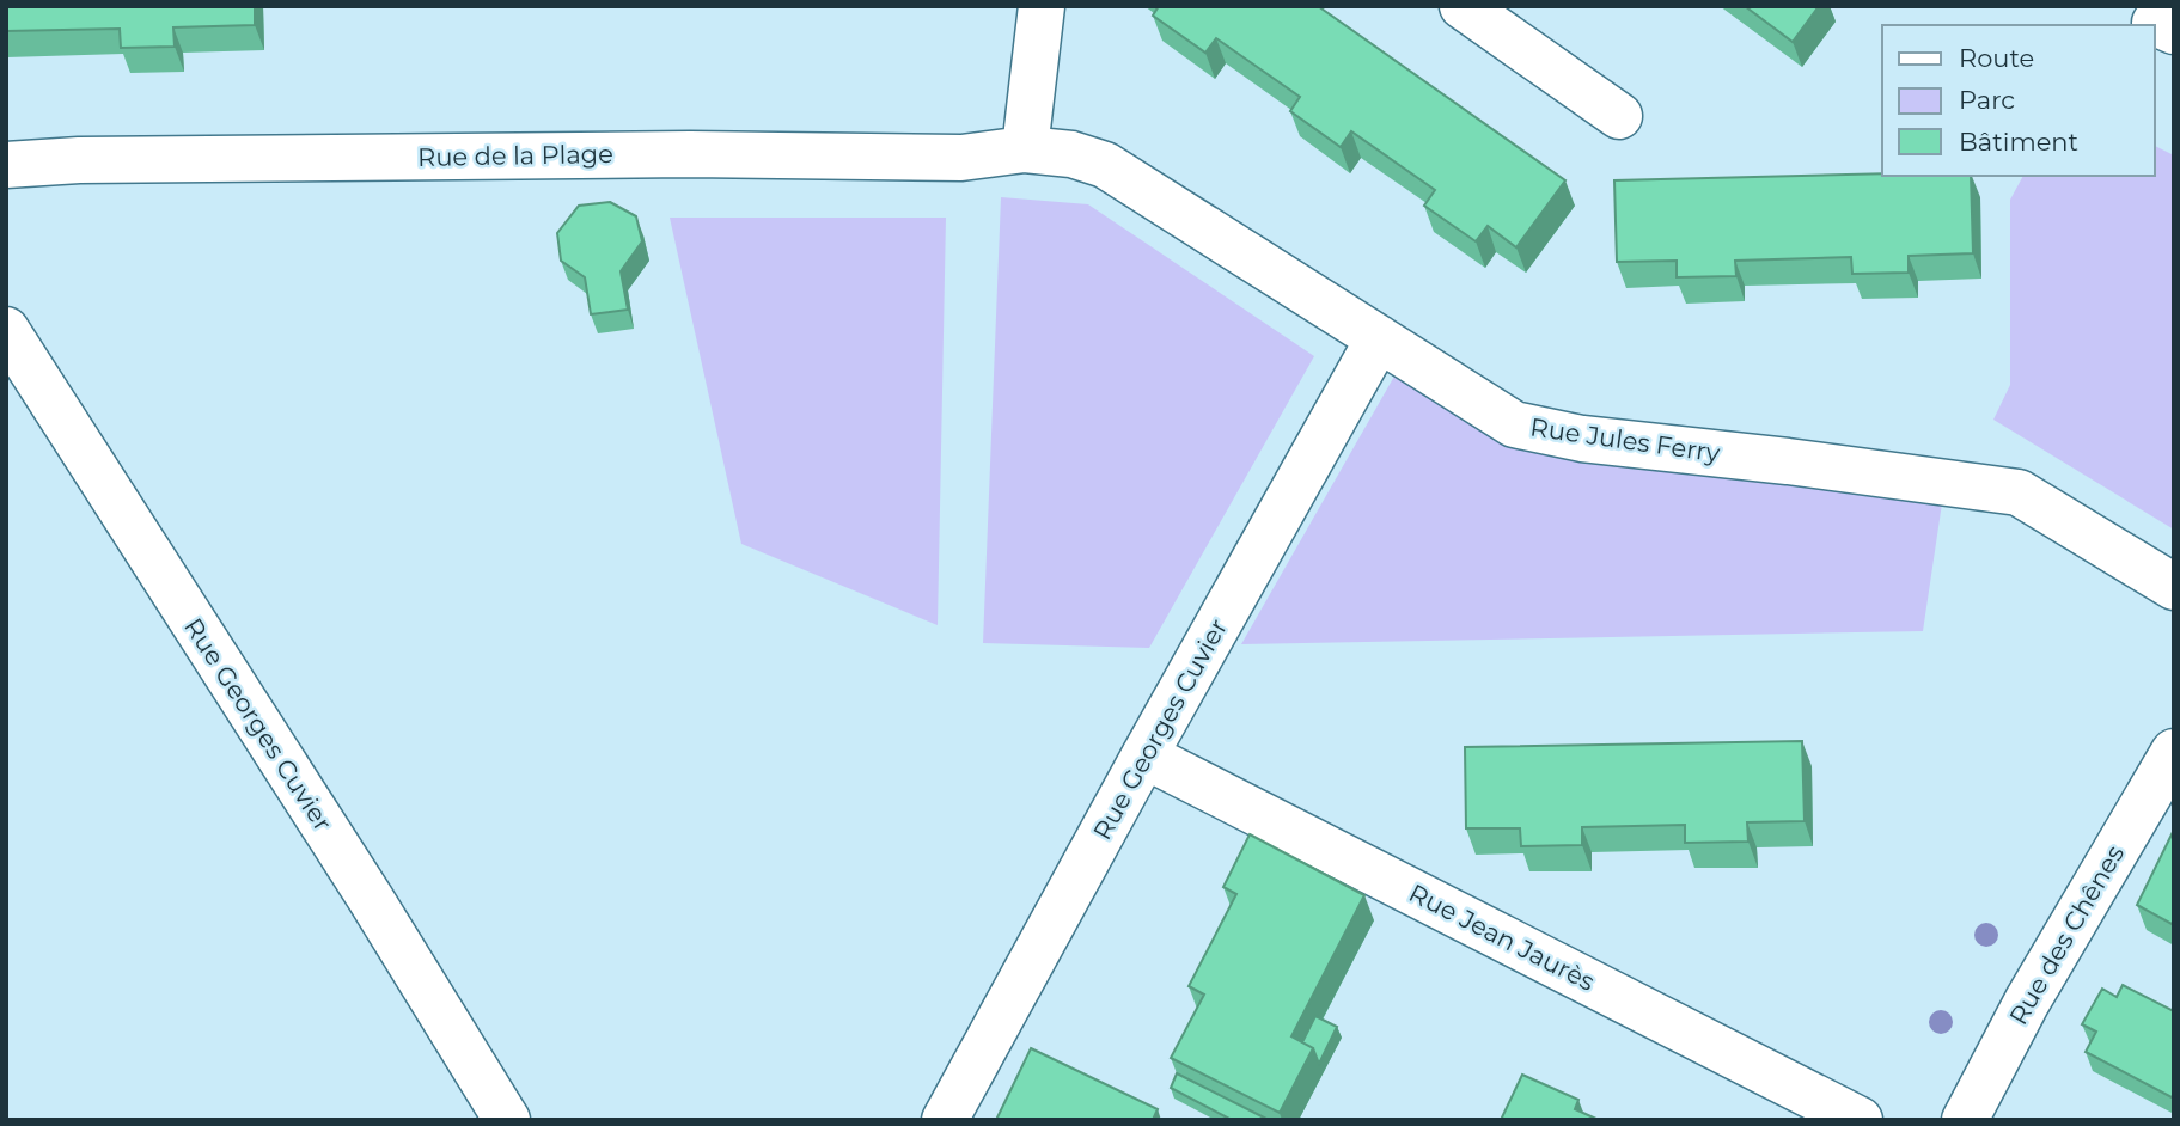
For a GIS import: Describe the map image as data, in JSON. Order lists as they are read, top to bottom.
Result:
{
  "streets": {
    "street": [
      "Rue de la Plage",
      "Rue Jules Ferry",
      "Rue Georges Cuvier",
      "Rue des Chênes",
      "Rue Jean Jaurès"
    ]
  },
  "crossings": [
    ["Rue de la Plage", "Rue Jules Ferry"],
    ["Rue Jules Ferry", "Rue Georges Cuvier"],
    ["Rue Georges Cuvier", "Rue Jean Jaurès"]
  ],
  "legend": ["Route", "Parc", "Bâtiment"]
}
